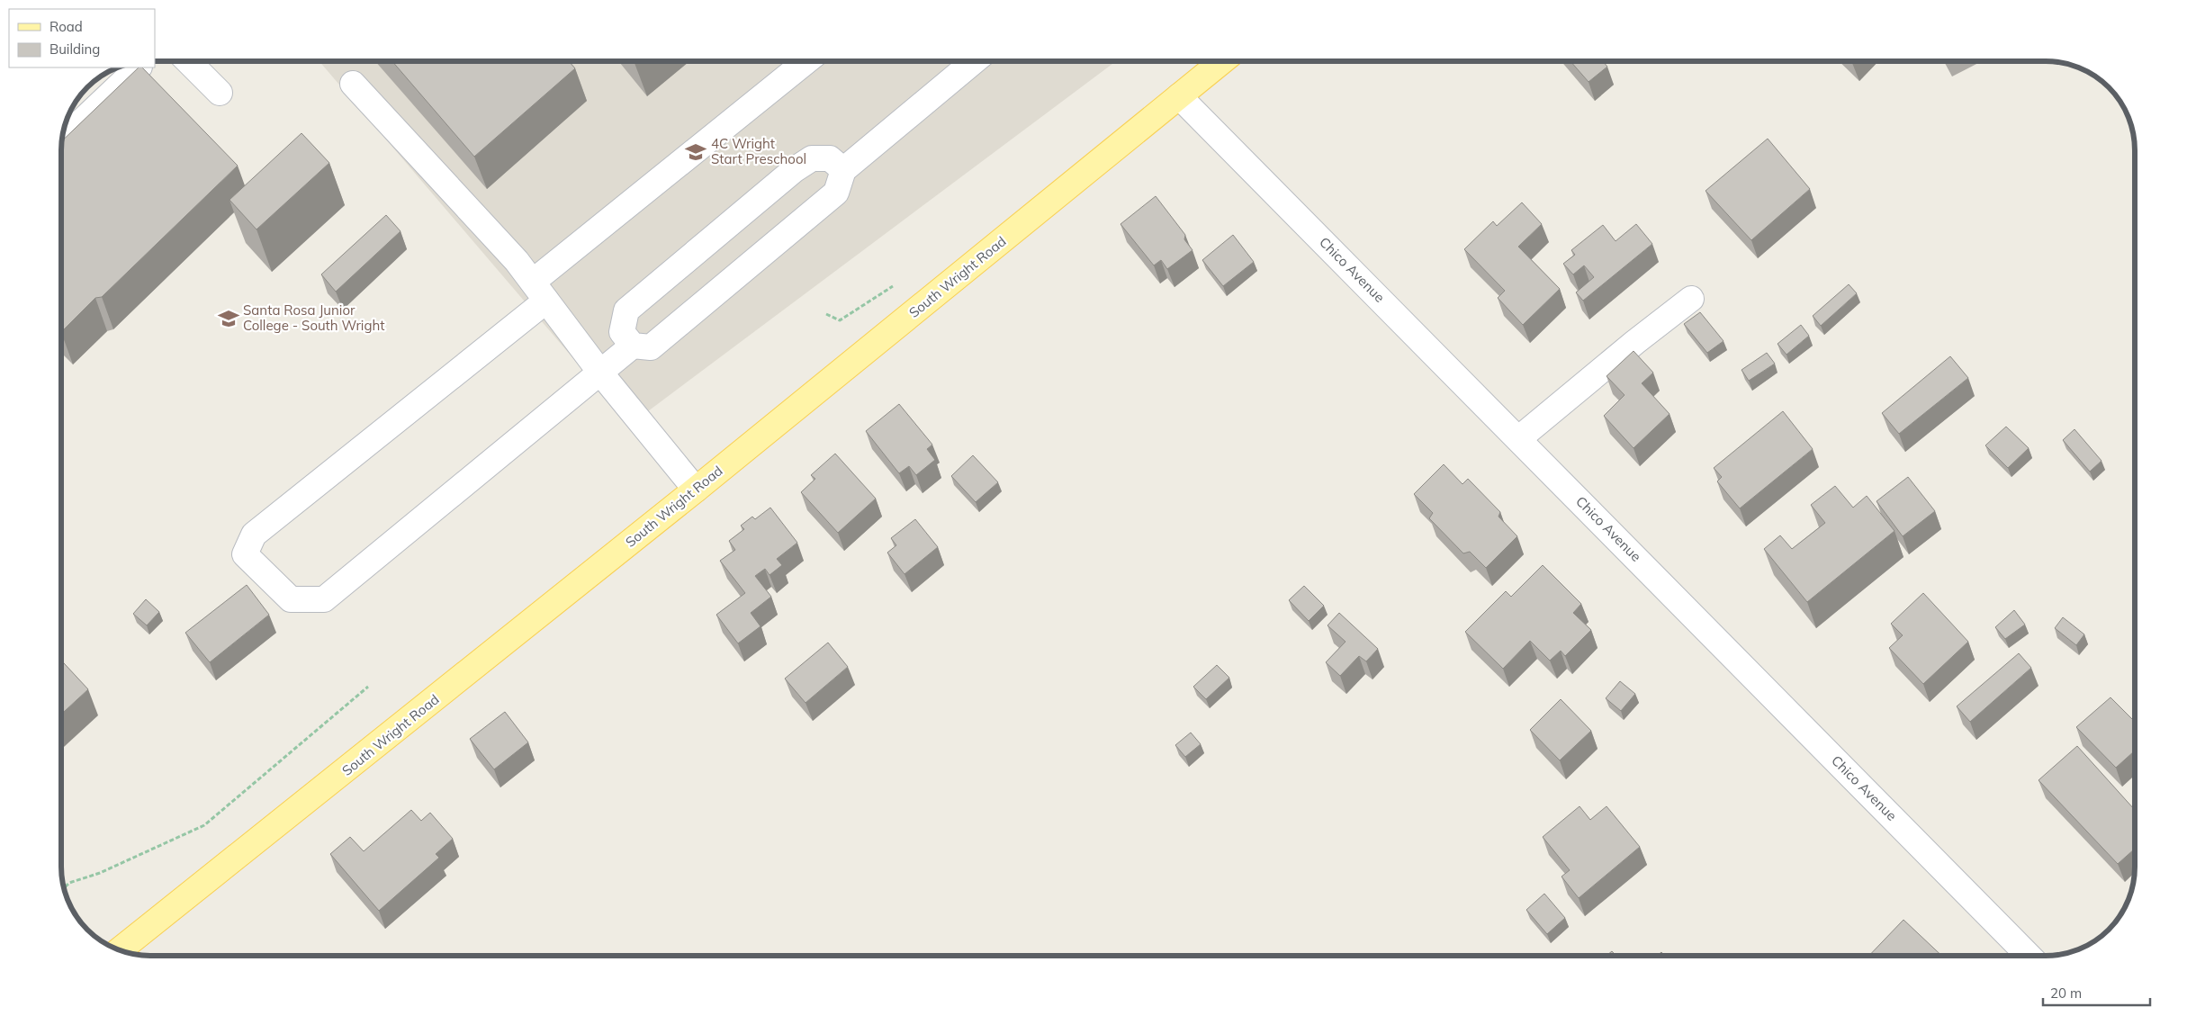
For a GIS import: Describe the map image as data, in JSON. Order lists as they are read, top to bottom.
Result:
{
  "streets": {
    "main road": ["South Wright Road"],
    "street": ["Chico Avenue"]
  },
  "crossings": [
    ["Chico Avenue", "South Wright Road"]
  ],
  "places": {
    "school or university": ["4C Wright Start Preschool", "Santa Rosa Junior College - South Wright"]
  },
  "legend": ["Road", "Building"],
  "scale_bar": "20 m"
}
